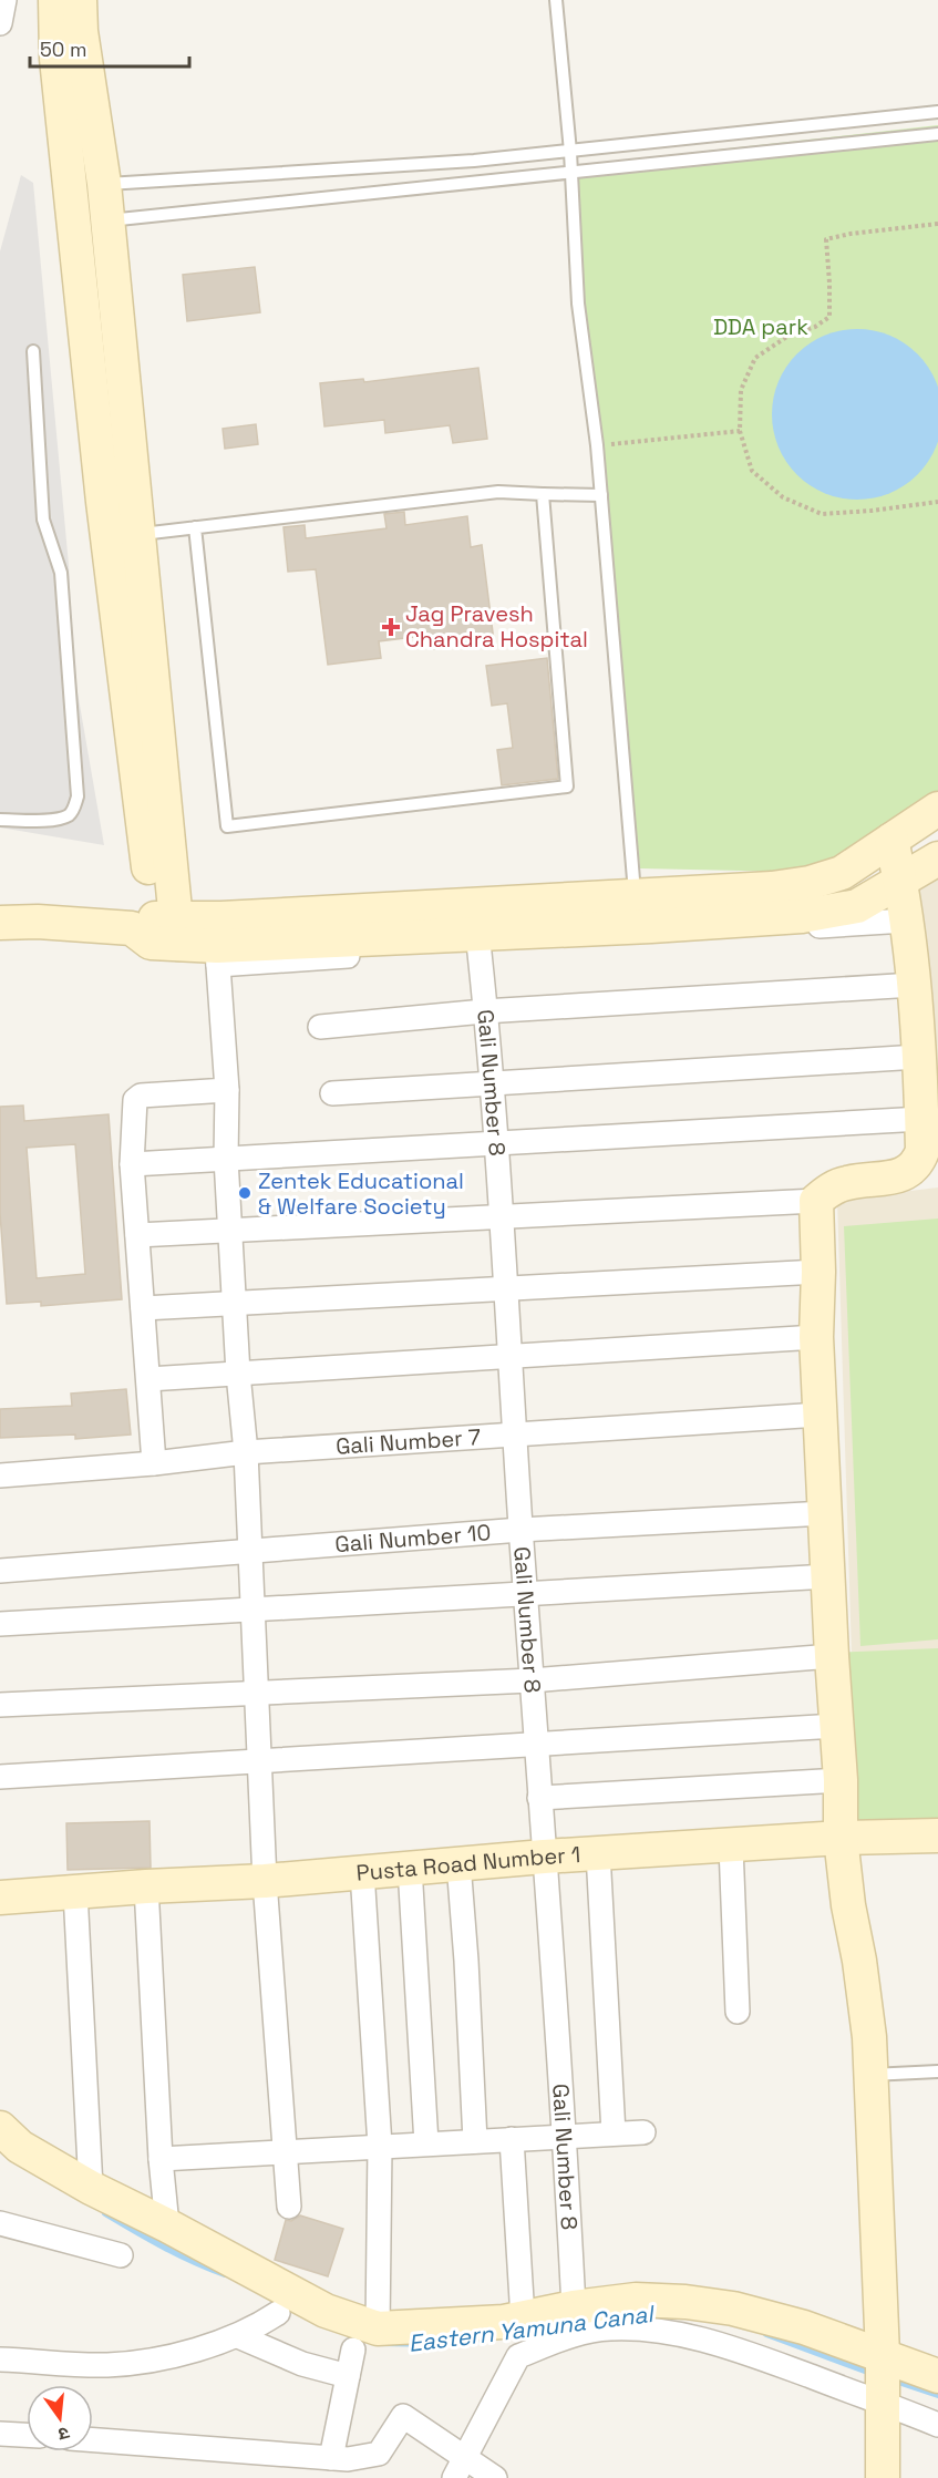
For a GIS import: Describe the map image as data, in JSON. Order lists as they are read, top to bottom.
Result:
{
  "streets": {
    "street": [
      "Gali Number 8",
      "Gali Number 7",
      "Gali Number 10",
      "Pusta Road Number 1"
    ]
  },
  "crossings": [
    ["Gali Number 8", "Gali Number 7"],
    ["Gali Number 8", "Gali Number 10"],
    ["Gali Number 8", "Pusta Road Number 1"]
  ],
  "water": ["Eastern Yamuna Canal"],
  "parks": ["DDA park"],
  "places": {
    "health": ["Jag Pravesh Chandra Hospital"],
    "other": ["Zentek Educational & Welfare Society"]
  },
  "scale_bar": "50 m",
  "north": "bottom"
}
